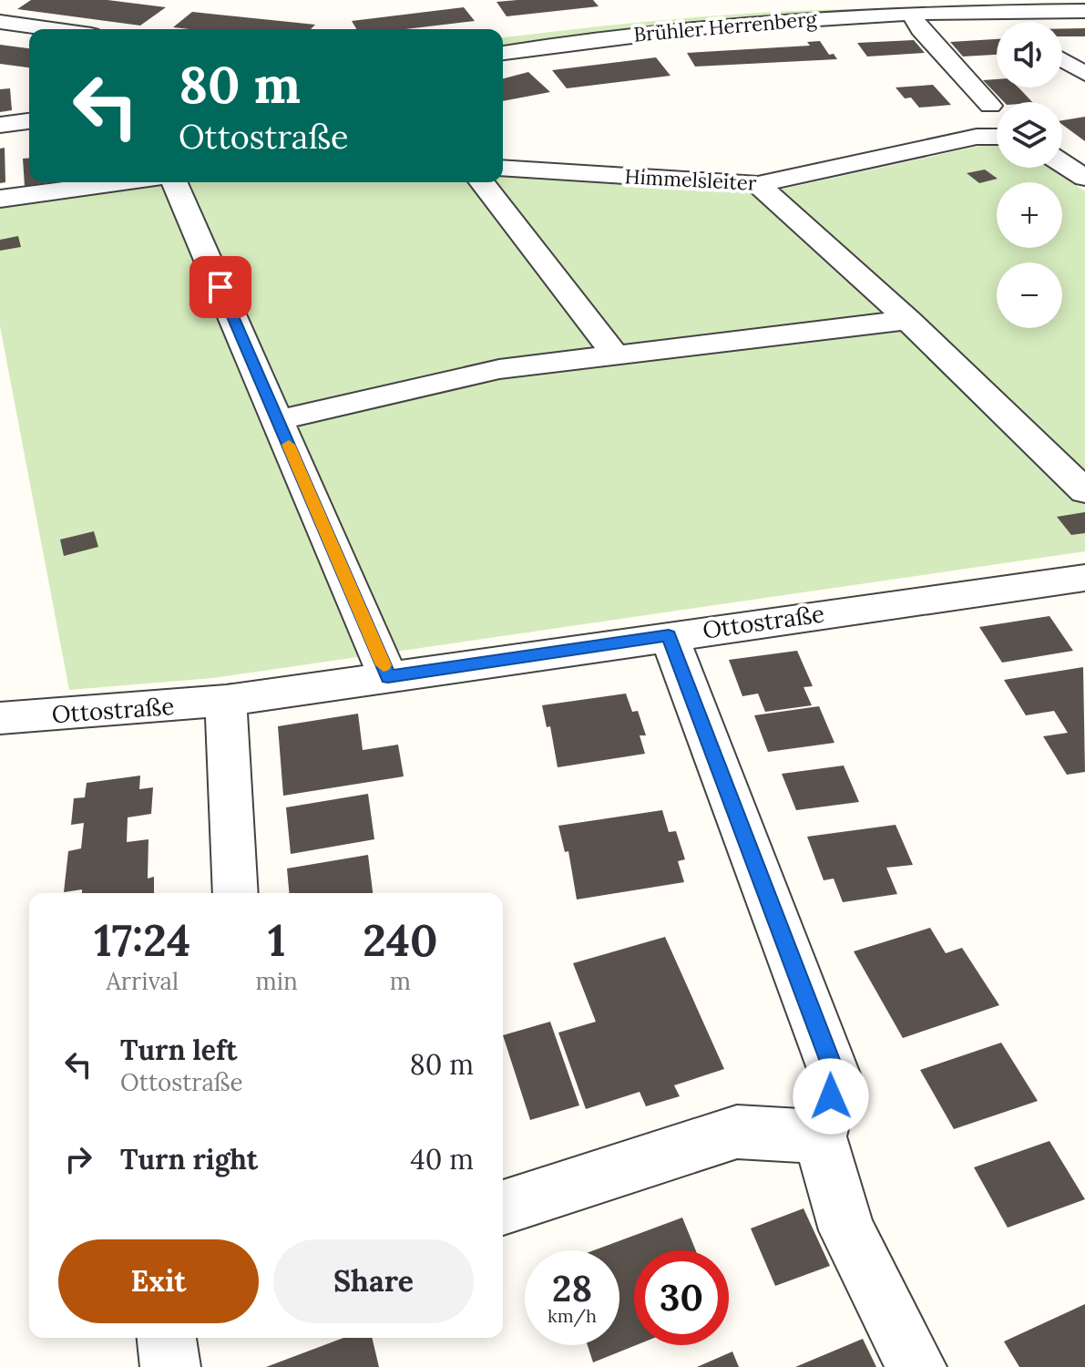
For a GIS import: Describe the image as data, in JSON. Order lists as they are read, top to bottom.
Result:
{
  "streets": {
    "street": ["Brühler Herrenberg", "Himmelsleiter", "Ottostraße"]
  },
  "page": {
    "map_buttons": ["+", "−"],
    "turn": ["80 m", "Ottostraße"],
    "eta": [
      "17:24",
      "Arrival",
      "1",
      "min",
      "240",
      "m"
    ],
    "list": [
      {
        "name": "Turn left",
        "note": "Ottostraße",
        "value": "80 m"
      },
      {
        "name": "Turn right",
        "value": "40 m"
      }
    ],
    "buttons": ["Exit", "Share"],
    "speed": "28 km/h",
    "limit": "30"
  }
}
